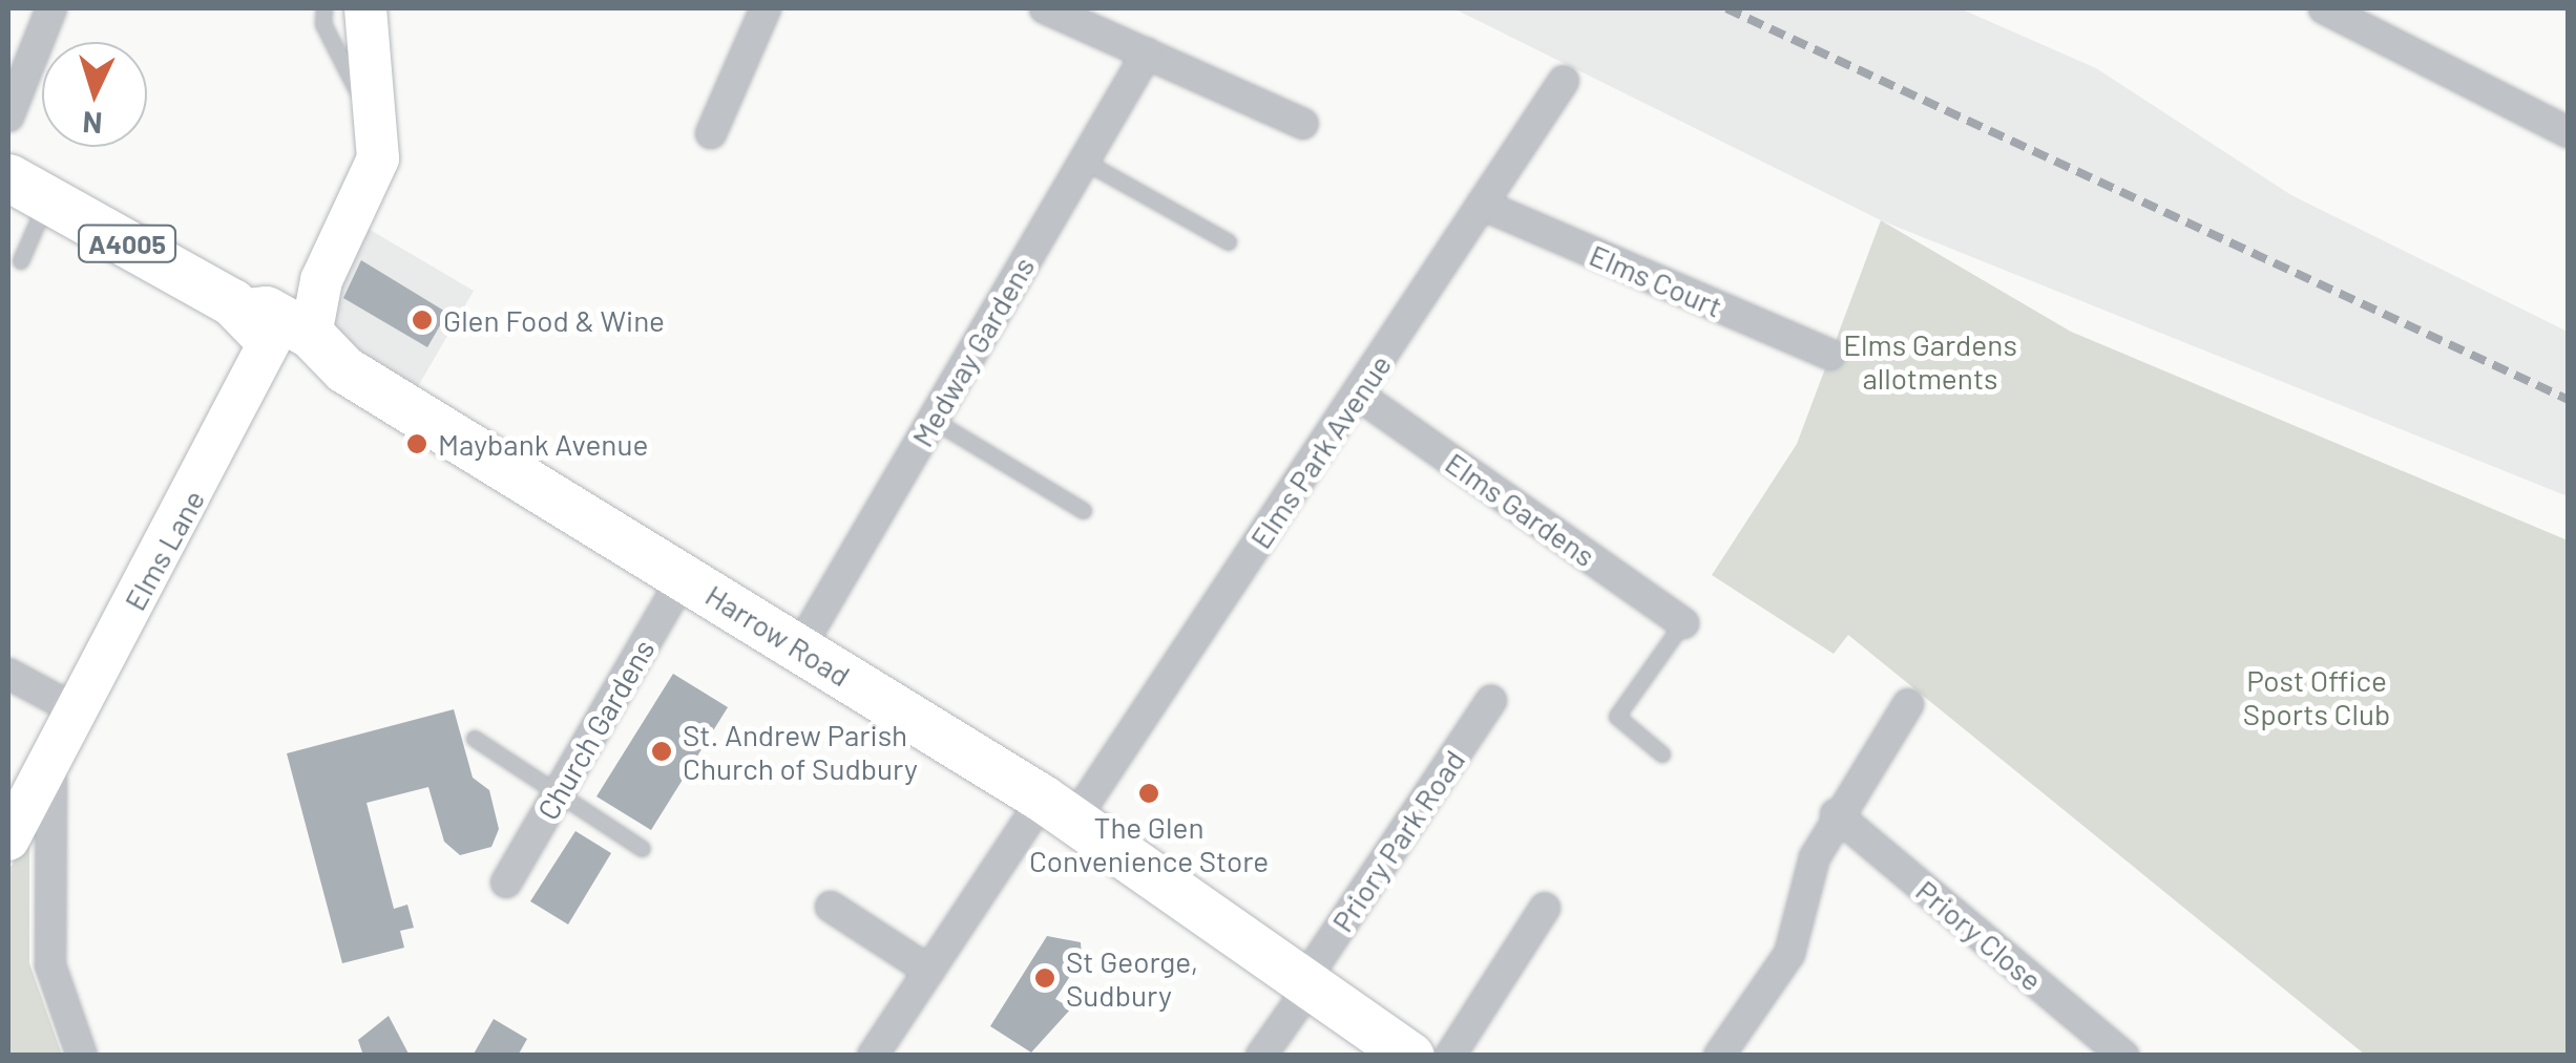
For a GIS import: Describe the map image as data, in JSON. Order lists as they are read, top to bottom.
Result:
{
  "streets": {
    "main road": ["A4005", "Harrow Road"],
    "street": [
      "Elms Court",
      "Medway Gardens",
      "Elms Park Avenue",
      "Elms Gardens",
      "Elms Lane",
      "Church Gardens",
      "Priory Park Road",
      "Priory Close"
    ]
  },
  "crossings": [
    ["Elms Court", "Elms Park Avenue"],
    ["Medway Gardens", "Harrow Road"],
    ["Elms Park Avenue", "Elms Gardens"],
    ["Elms Park Avenue", "Harrow Road"],
    ["Elms Lane", "Harrow Road"],
    ["Harrow Road", "Church Gardens"],
    ["Harrow Road", "Priory Park Road"]
  ],
  "parks": ["Elms Gardens allotments", "Post Office Sports Club"],
  "places": [
    "Glen Food & Wine",
    "Maybank Avenue",
    "St. Andrew Parish Church of Sudbury",
    "The Glen Convenience Store",
    "St George, Sudbury"
  ],
  "north": "bottom"
}
